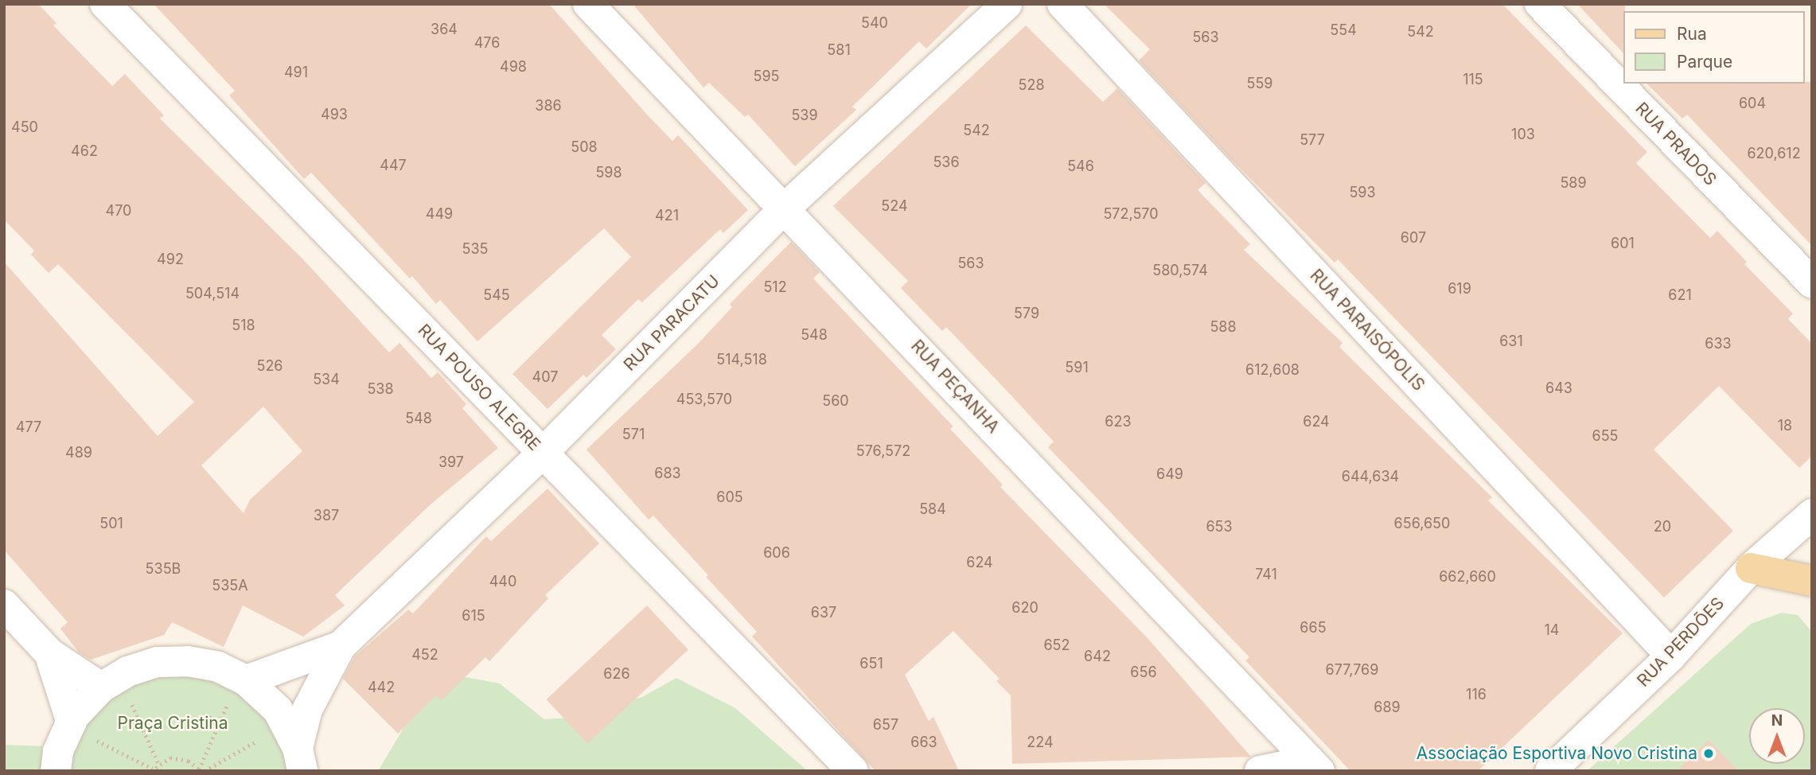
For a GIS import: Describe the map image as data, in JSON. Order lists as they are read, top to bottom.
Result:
{
  "streets": {
    "street": [
      "RUA PRADOS",
      "RUA PARACATU",
      "RUA PARAISÓPOLIS",
      "RUA PEÇANHA",
      "RUA POUSO ALEGRE",
      "RUA PERDÕES"
    ]
  },
  "crossings": [
    ["RUA PARACATU", "RUA PEÇANHA"],
    ["RUA PARACATU", "RUA POUSO ALEGRE"],
    ["RUA PARAISÓPOLIS", "RUA PERDÕES"]
  ],
  "parks": ["Praça Cristina"],
  "places": ["Associação Esportiva Novo Cristina"],
  "house_numbers": [
    "540",
    "364",
    "554",
    "542",
    "563",
    "476",
    "581",
    "498",
    "491",
    "595",
    "115",
    "559",
    "528",
    "604",
    "386",
    "493",
    "539",
    "450",
    "542",
    "103",
    "577",
    "508",
    "462",
    "620,612",
    "536",
    "447",
    "546",
    "598",
    "589",
    "593",
    "524",
    "470",
    "449",
    "572,570",
    "421",
    "607",
    "601",
    "535",
    "492",
    "563",
    "580,574",
    "512",
    "619",
    "504,514",
    "545",
    "621",
    "579",
    "518",
    "588",
    "548",
    "631",
    "633",
    "514,518",
    "526",
    "591",
    "612,608",
    "407",
    "534",
    "643",
    "538",
    "453,570",
    "560",
    "548",
    "623",
    "624",
    "18",
    "477",
    "571",
    "655",
    "576,572",
    "489",
    "397",
    "683",
    "649",
    "644,634",
    "605",
    "584",
    "387",
    "501",
    "656,650",
    "653",
    "20",
    "606",
    "624",
    "535B",
    "741",
    "662,660",
    "440",
    "535A",
    "620",
    "637",
    "615",
    "665",
    "14",
    "652",
    "452",
    "642",
    "651",
    "677,769",
    "656",
    "626",
    "442",
    "116",
    "689",
    "657",
    "663",
    "224"
  ],
  "legend": ["Rua", "Parque"],
  "north": "top"
}
